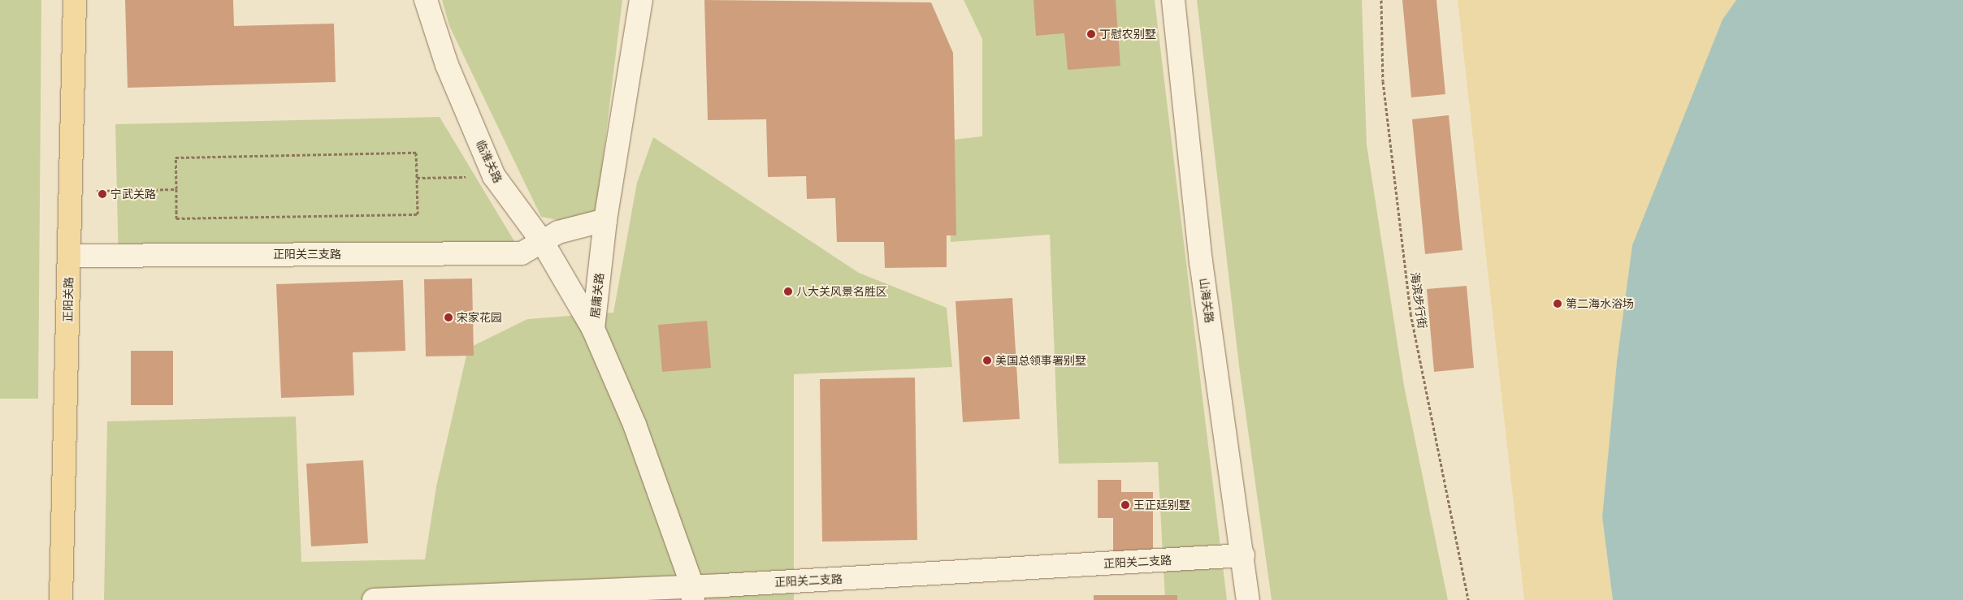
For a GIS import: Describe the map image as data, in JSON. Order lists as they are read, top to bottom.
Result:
{
  "streets": {
    "main road": ["正阳关路"],
    "street": [
      "临淮关路",
      "正阳关三支路",
      "居庸关路",
      "山海关路",
      "正阳关二支路"
    ],
    "path": ["海滨步行街"]
  },
  "crossings": [
    ["临淮关路", "正阳关三支路"],
    ["临淮关路", "居庸关路"],
    ["正阳关三支路", "居庸关路"],
    ["正阳关三支路", "正阳关路"],
    ["居庸关路", "正阳关二支路"],
    ["山海关路", "正阳关二支路"]
  ],
  "places": [
    "丁慰农别墅",
    "宁武关路",
    "八大关风景名胜区",
    "第二海水浴场",
    "宋家花园",
    "美国总领事署别墅",
    "王正廷别墅"
  ]
}
